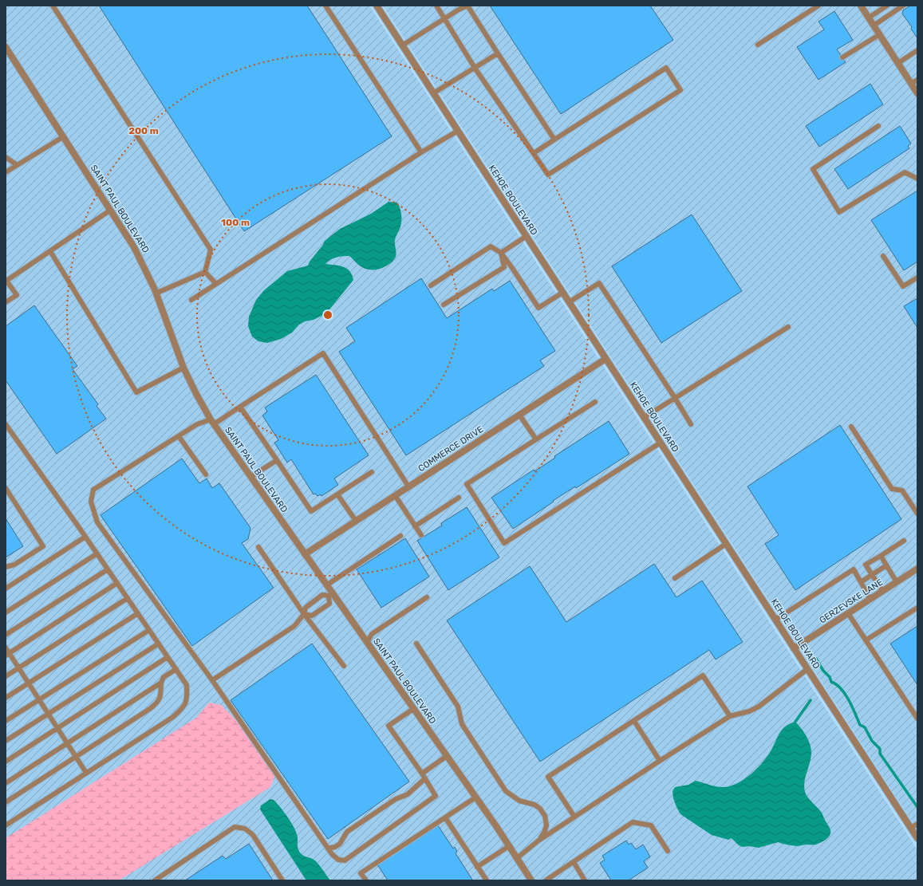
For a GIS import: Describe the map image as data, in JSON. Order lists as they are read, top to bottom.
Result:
{
  "streets": {
    "street": [
      "KEHOE BOULEVARD",
      "SAINT PAUL BOULEVARD",
      "COMMERCE DRIVE",
      "GERZEVSKE LANE"
    ]
  },
  "crossings": [
    ["KEHOE BOULEVARD", "COMMERCE DRIVE"],
    ["KEHOE BOULEVARD", "GERZEVSKE LANE"],
    ["SAINT PAUL BOULEVARD", "COMMERCE DRIVE"]
  ],
  "rings": ["200 m", "100 m"]
}
